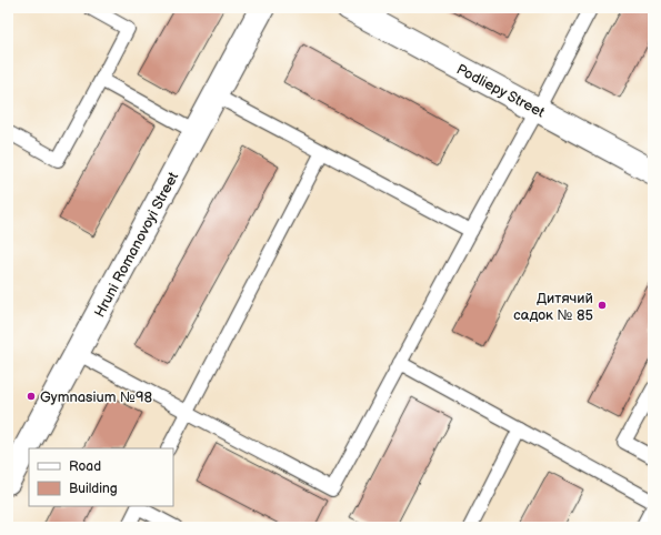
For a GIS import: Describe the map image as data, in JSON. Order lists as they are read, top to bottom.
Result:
{
  "streets": {
    "street": ["Podliepy Street", "Hruni Romanovoyi Street"]
  },
  "places": ["Дитячий садок № 85", "Gymnasium №98"],
  "legend": ["Road", "Building"]
}
